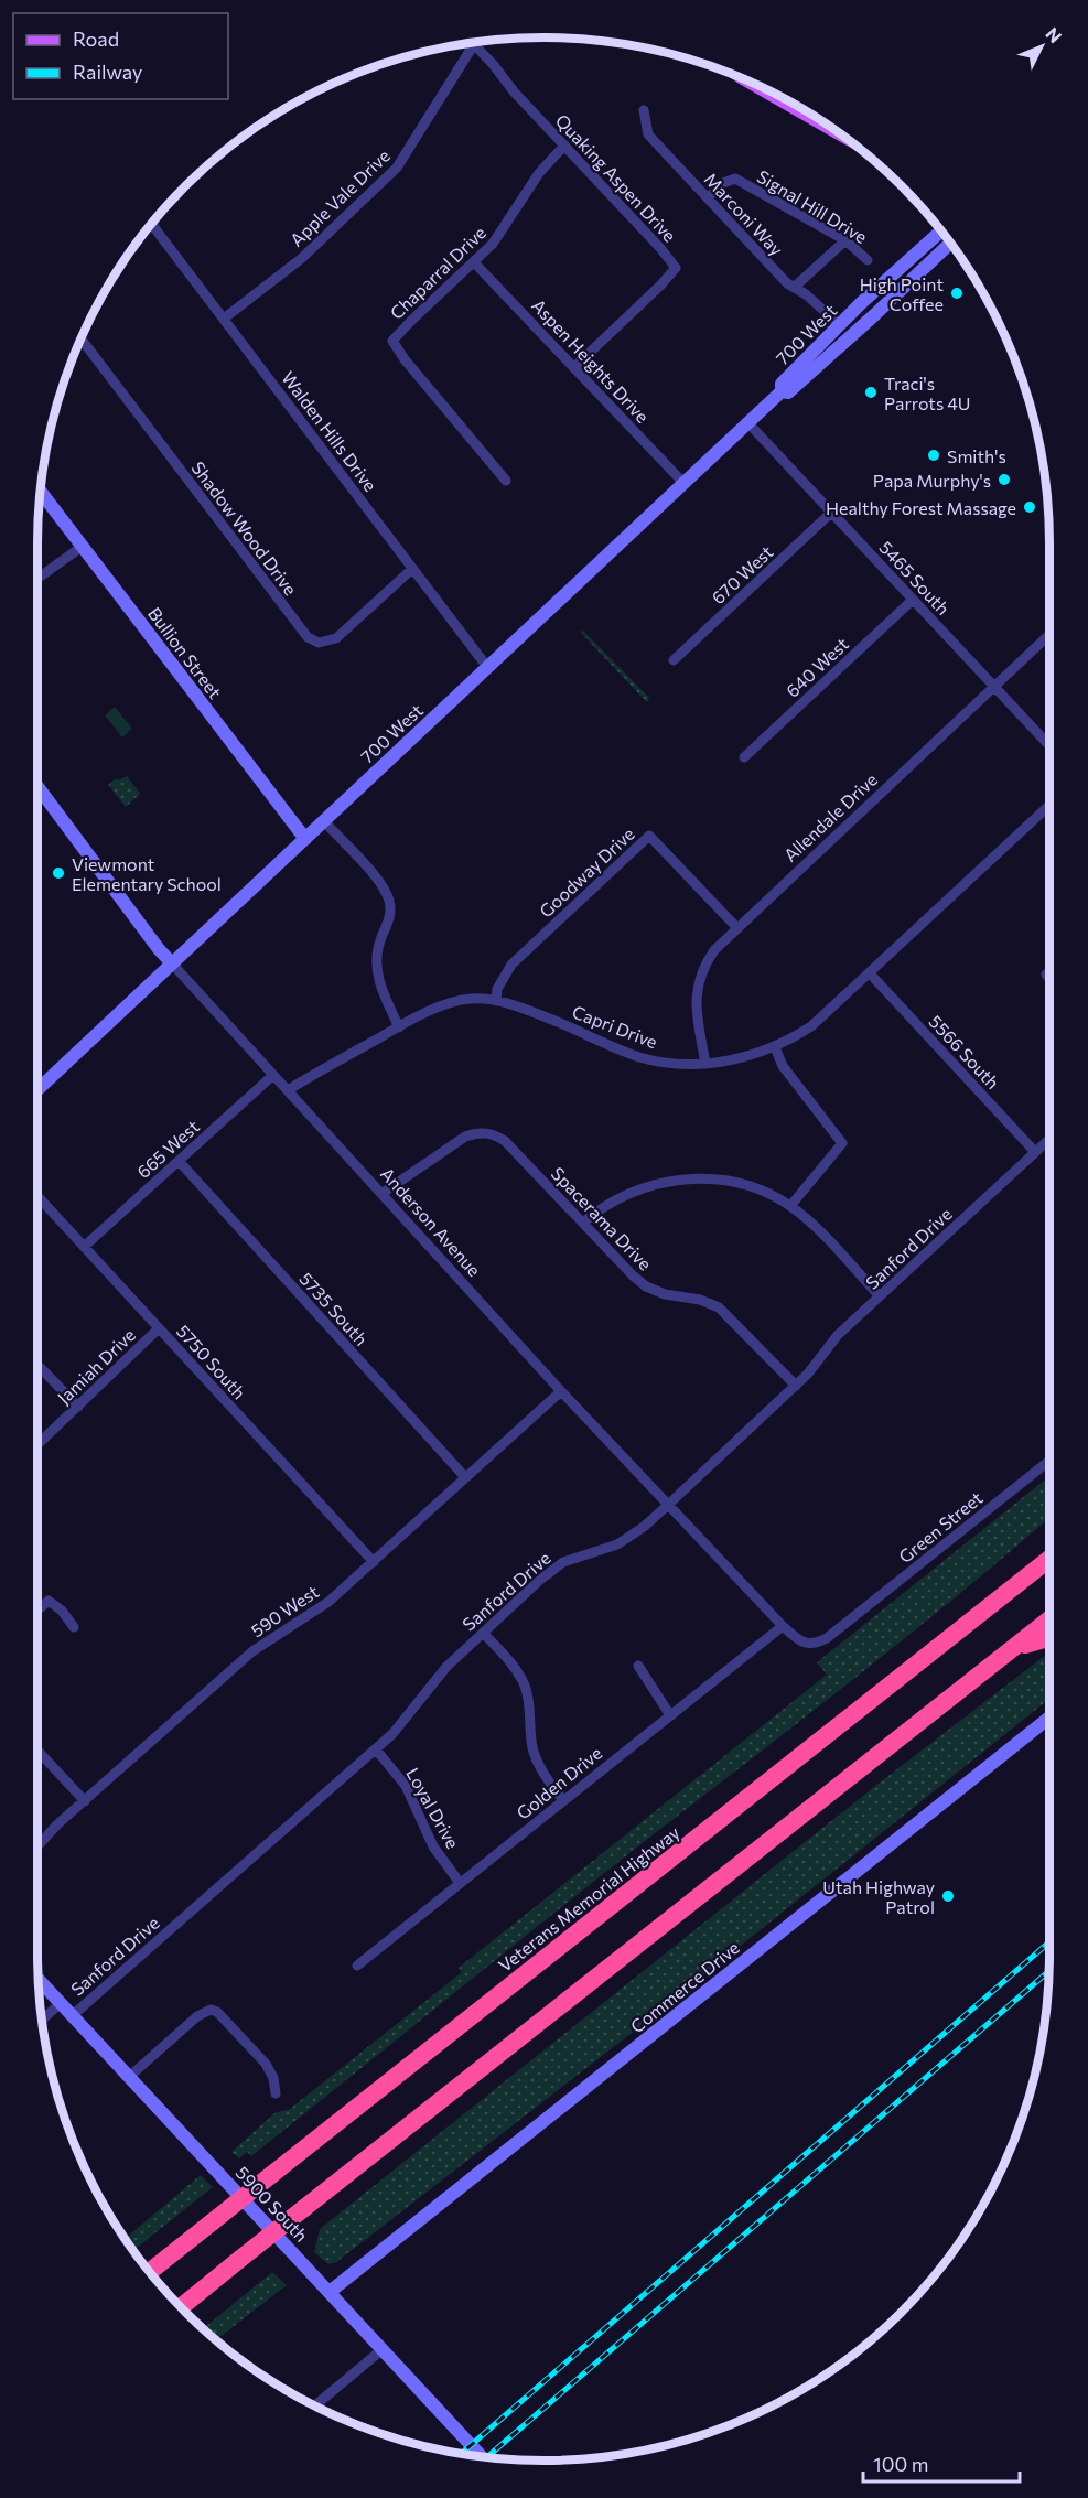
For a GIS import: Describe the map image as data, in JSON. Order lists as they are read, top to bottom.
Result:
{
  "streets": {
    "highway": ["Veterans Memorial Highway"],
    "street": [
      "Quaking Aspen Drive",
      "Apple Vale Drive",
      "Signal Hill Drive",
      "Marconi Way",
      "Chaparral Drive",
      "700 West",
      "Aspen Heights Drive",
      "Walden Hills Drive",
      "Shadow Wood Drive",
      "670 West",
      "5465 South",
      "Bullion Street",
      "640 West",
      "Allendale Drive",
      "Goodway Drive",
      "Capri Drive",
      "5566 South",
      "665 West",
      "Spacerama Drive",
      "Anderson Avenue",
      "Sanford Drive",
      "5735 South",
      "5750 South",
      "Jamiah Drive",
      "Green Street",
      "590 West",
      "Golden Drive",
      "Loyal Drive",
      "Commerce Drive",
      "5900 South"
    ]
  },
  "crossings": [
    ["Quaking Aspen Drive", "Apple Vale Drive"],
    ["Quaking Aspen Drive", "Chaparral Drive"],
    ["Quaking Aspen Drive", "Aspen Heights Drive"],
    ["Apple Vale Drive", "Walden Hills Drive"],
    ["Signal Hill Drive", "Marconi Way"],
    ["Marconi Way", "700 West"],
    ["Chaparral Drive", "Aspen Heights Drive"],
    ["700 West", "Aspen Heights Drive"],
    ["700 West", "Walden Hills Drive"],
    ["700 West", "5465 South"],
    ["700 West", "Bullion Street"],
    ["700 West", "Anderson Avenue"],
    ["Walden Hills Drive", "Shadow Wood Drive"],
    ["670 West", "5465 South"],
    ["5465 South", "640 West"],
    ["5465 South", "Allendale Drive"],
    ["Allendale Drive", "Goodway Drive"],
    ["Allendale Drive", "Capri Drive"],
    ["Goodway Drive", "Capri Drive"],
    ["Capri Drive", "5566 South"],
    ["Capri Drive", "Anderson Avenue"],
    ["5566 South", "Sanford Drive"],
    ["665 West", "Anderson Avenue"],
    ["665 West", "5735 South"],
    ["665 West", "5750 South"],
    ["Spacerama Drive", "Anderson Avenue"],
    ["Spacerama Drive", "Sanford Drive"],
    ["Anderson Avenue", "Sanford Drive"],
    ["Anderson Avenue", "Green Street"],
    ["Anderson Avenue", "590 West"],
    ["Anderson Avenue", "Golden Drive"],
    ["Sanford Drive", "Loyal Drive"],
    ["Sanford Drive", "5900 South"],
    ["5735 South", "590 West"],
    ["5750 South", "Jamiah Drive"],
    ["5750 South", "590 West"],
    ["Golden Drive", "Loyal Drive"],
    ["Commerce Drive", "5900 South"]
  ],
  "places": [
    "High Point Coffee",
    "Traci's Parrots 4U",
    "Smith's",
    "Papa Murphy's",
    "Healthy Forest Massage",
    "Viewmont Elementary School",
    "Utah Highway Patrol"
  ],
  "legend": ["Road", "Railway"],
  "scale_bar": "100 m",
  "north": "top right"
}
